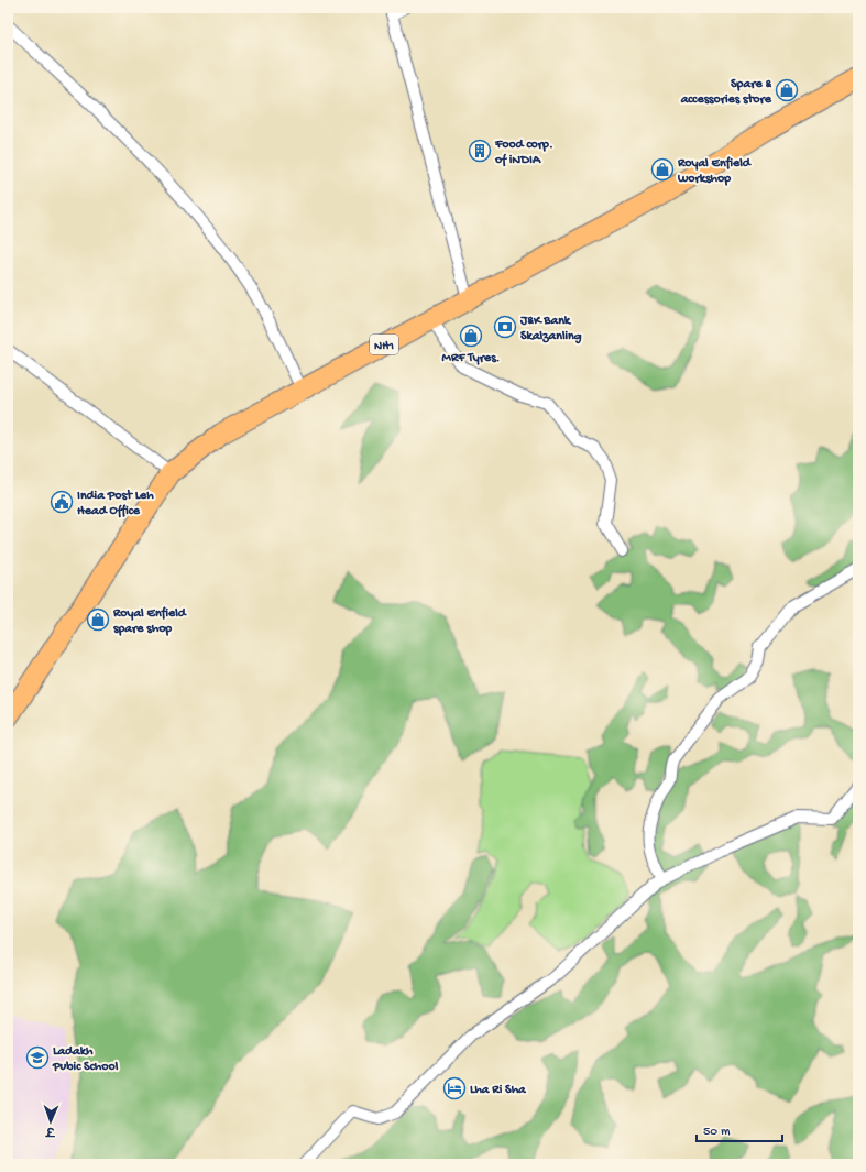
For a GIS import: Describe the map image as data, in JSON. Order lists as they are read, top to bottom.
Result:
{
  "streets": {
    "highway": ["NH1"]
  },
  "places": {
    "shop": [
      "Spare & accessories store",
      "Royal Enfield workshop",
      "MRF Tyres.",
      "Royal Enfield spare shop"
    ],
    "building": ["Food corp. of iNDIA"],
    "bank": ["J&K Bank Skalzanling"],
    "public building": ["India Post Leh Head Office"],
    "school or university": ["Ladakh Pubic School"],
    "hotel": ["Lha Ri Sha"]
  },
  "scale_bar": "50 m",
  "north": "bottom"
}
